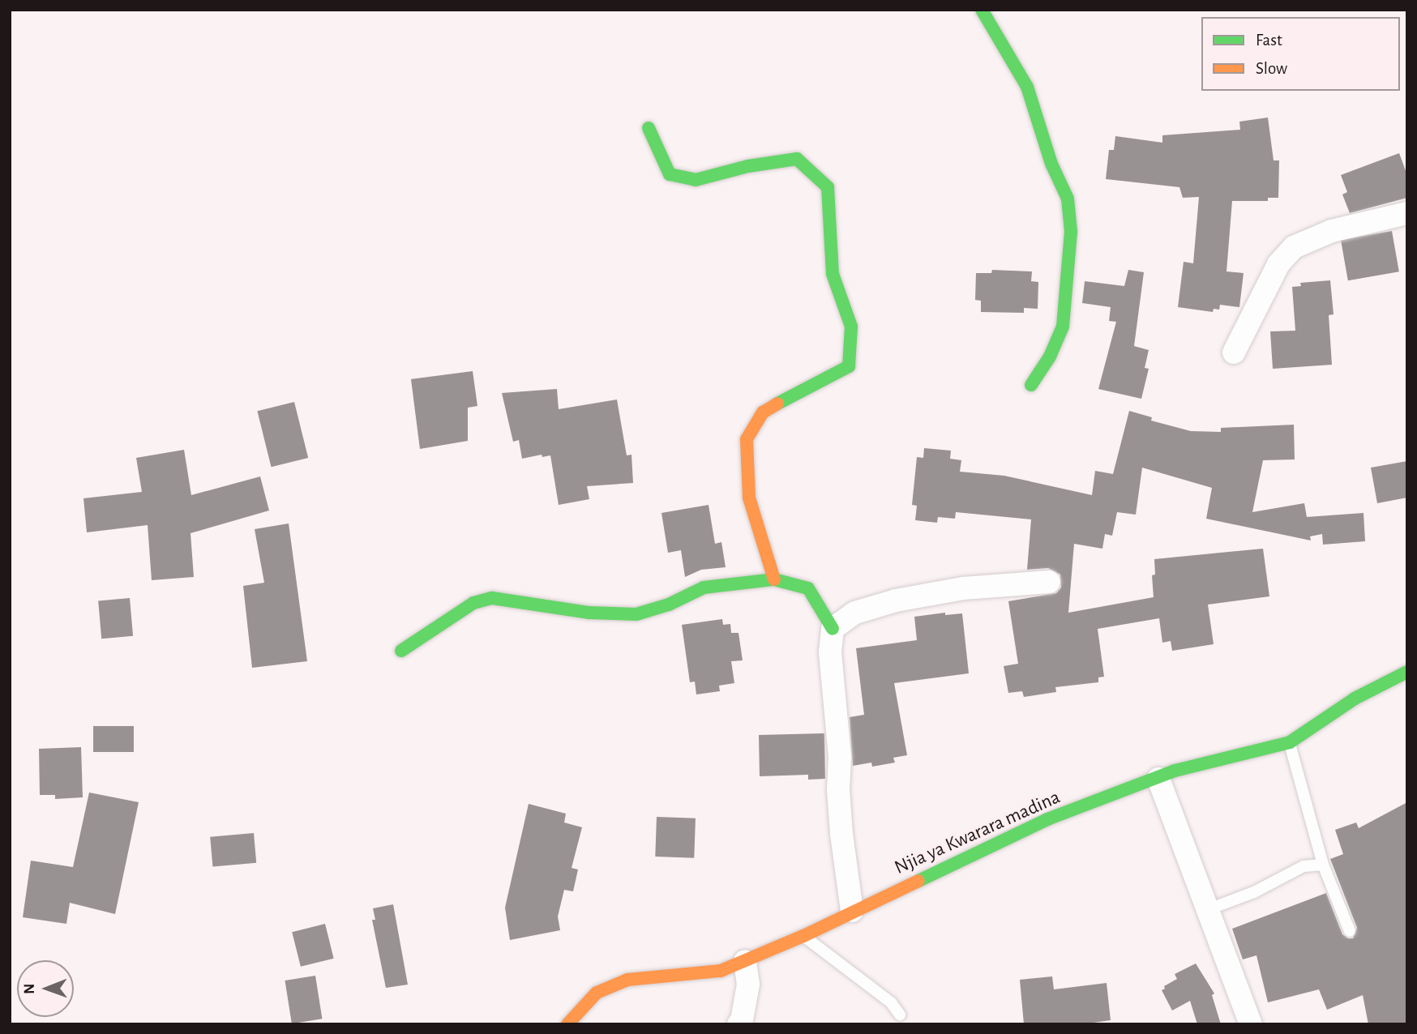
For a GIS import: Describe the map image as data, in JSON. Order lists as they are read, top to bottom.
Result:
{
  "streets": {
    "street": ["Njia ya Kwarara madina"]
  },
  "legend": ["Fast", "Slow"],
  "north": "left"
}
